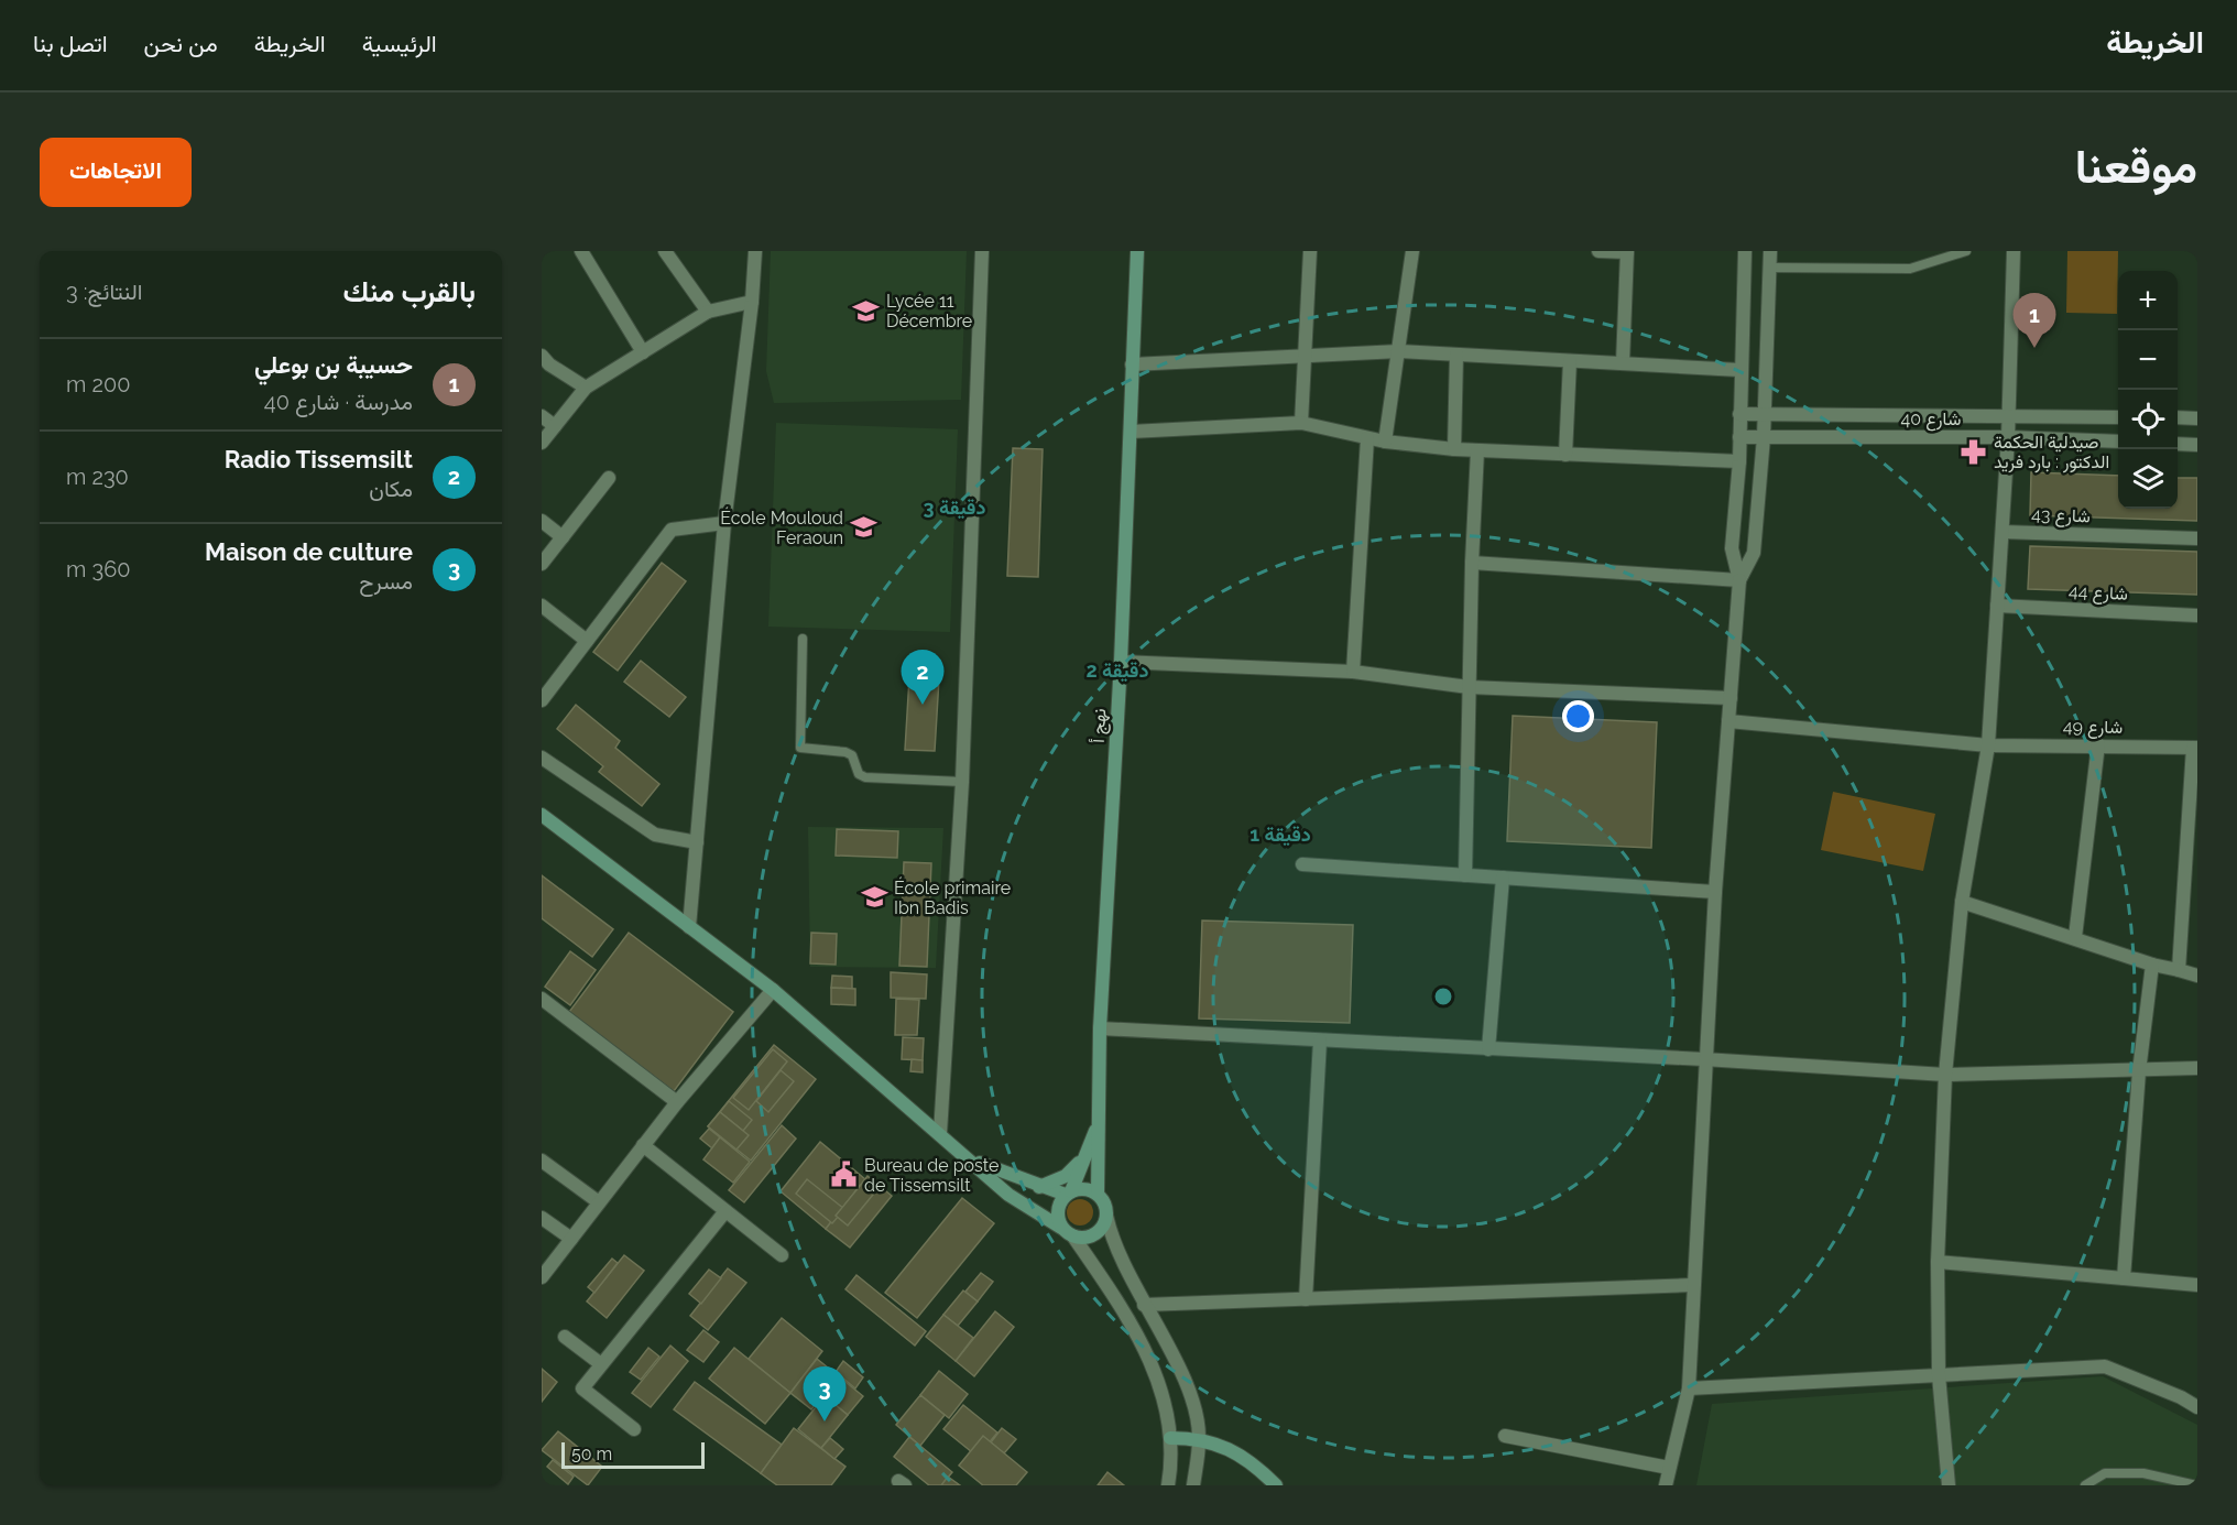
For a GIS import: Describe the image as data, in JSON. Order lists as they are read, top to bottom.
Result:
{
  "streets": {
    "main road": ["نهج أ"],
    "street": [
      "شارع 40",
      "شارع 43",
      "شارع 44",
      "شارع 49"
    ]
  },
  "places": {
    "school or university": ["Lycée 11 Décembre", "École Mouloud Feraoun", "École primaire Ibn Badis"],
    "pharmacy": ["صيدلية الحكمة الدكتور : بارد فريد"],
    "public building": ["Bureau de poste de Tissemsilt"]
  },
  "scale_bar": "50 m",
  "page": {
    "header": "الخريطة",
    "nav": [
      "الرئيسية",
      "الخريطة",
      "من نحن",
      "اتصل بنا"
    ],
    "title": "موقعنا",
    "buttons": "الاتجاهات",
    "heading": ["بالقرب منك", "النتائج: 3"],
    "map_buttons": ["+", "−"],
    "pins": ["1", "2", "3"],
    "list": [
      {
        "mark": "1",
        "name": "حسيبة بن بوعلي",
        "note": "مدرسة · شارع 40",
        "value": "200 m"
      },
      {
        "mark": "2",
        "name": "Radio Tissemsilt",
        "note": "مكان",
        "value": "230 m"
      },
      {
        "mark": "3",
        "name": "Maison de culture",
        "note": "مسرح",
        "value": "360 m"
      }
    ],
    "scale": "50 m"
  },
  "rings": ["3 دقيقة", "2 دقيقة", "1 دقيقة"]
}
